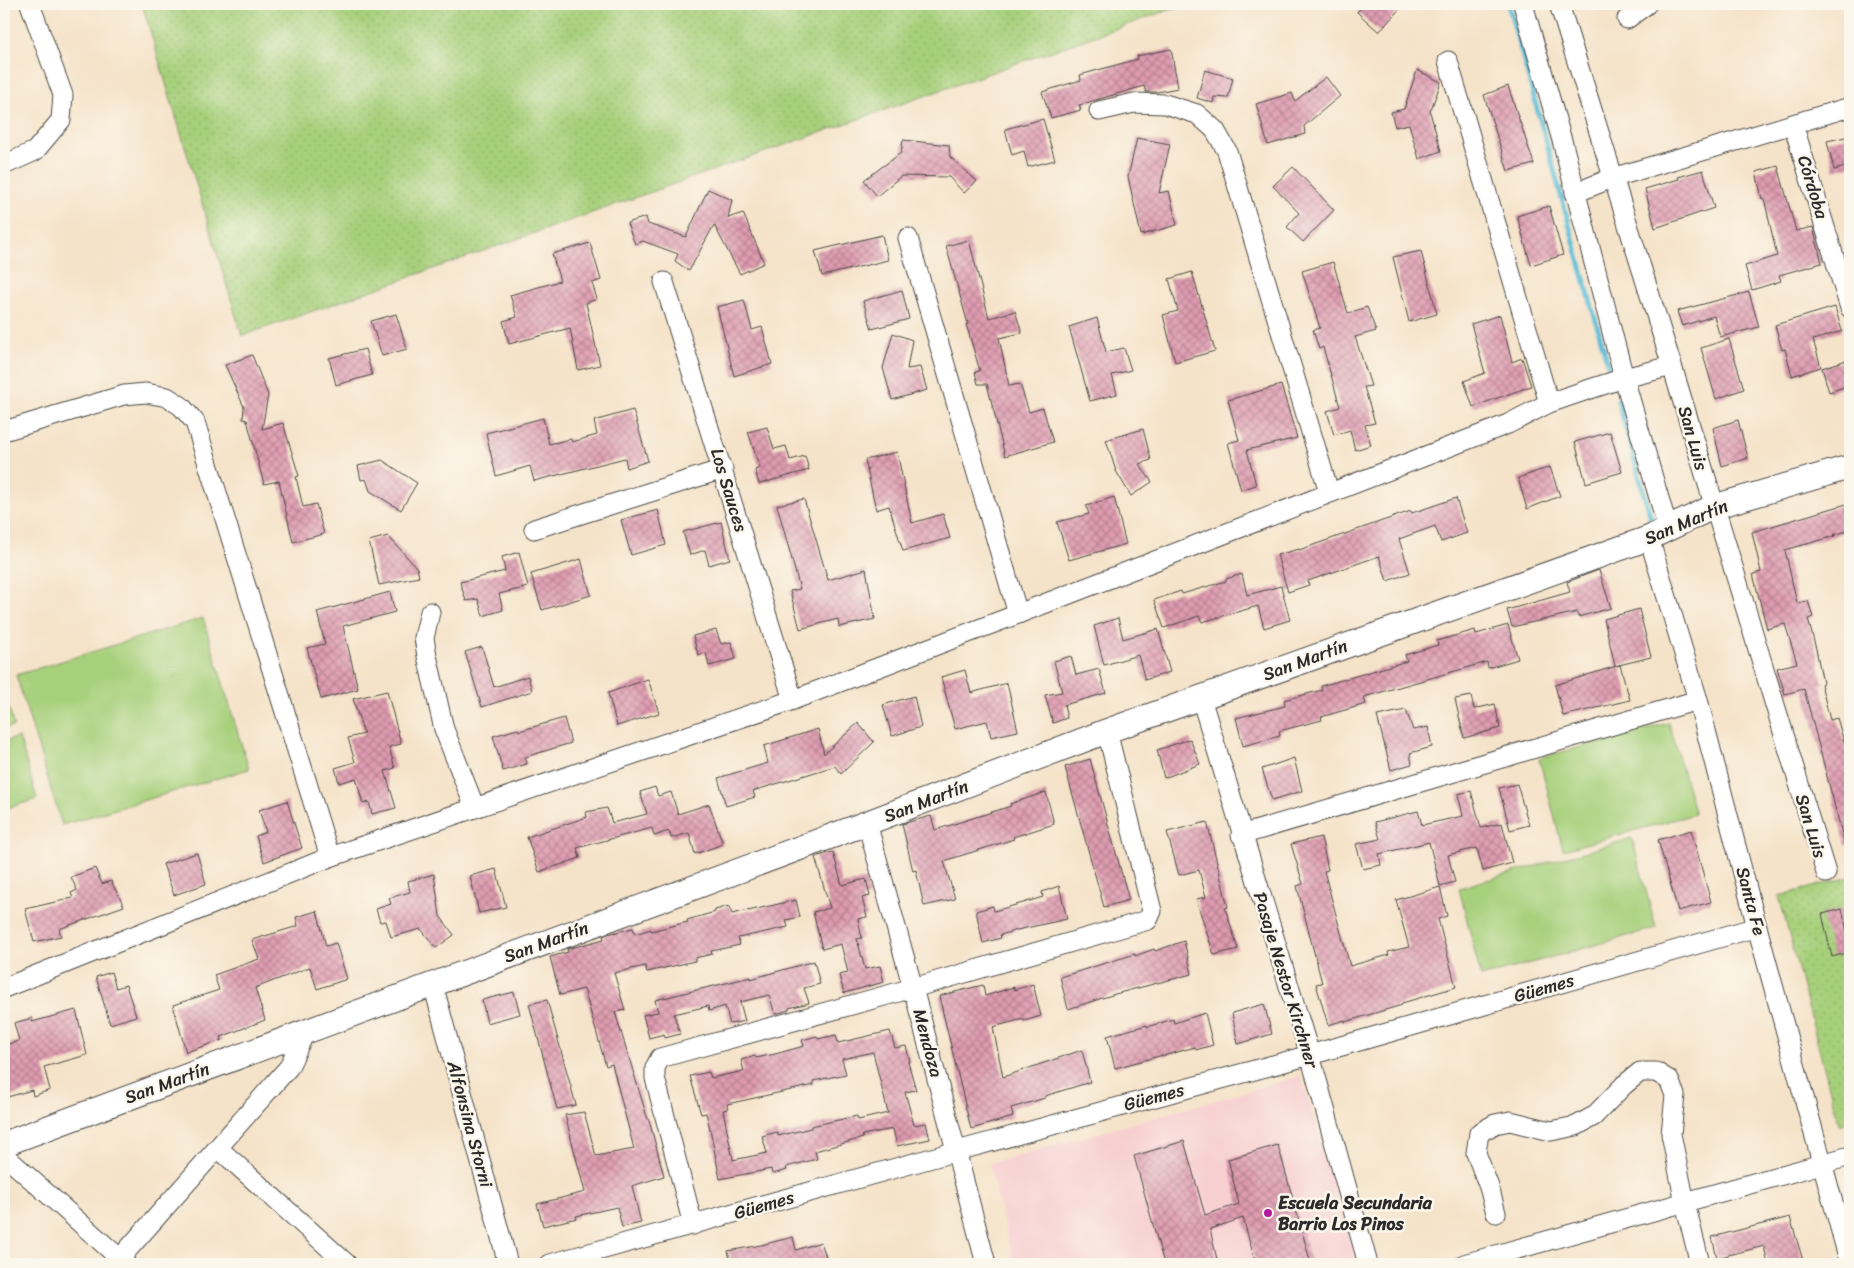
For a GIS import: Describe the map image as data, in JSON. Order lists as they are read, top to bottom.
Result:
{
  "streets": {
    "street": [
      "Córdoba",
      "San Luis",
      "Los Sauces",
      "San Martín",
      "Santa Fe",
      "Pasaje Nestor Kirchner",
      "Güemes",
      "Mendoza",
      "Alfonsina Storni"
    ]
  },
  "crossings": [
    ["San Luis", "San Martín"],
    ["San Martín", "Santa Fe"],
    ["San Martín", "Pasaje Nestor Kirchner"],
    ["San Martín", "Mendoza"],
    ["San Martín", "Alfonsina Storni"],
    ["Santa Fe", "Güemes"],
    ["Pasaje Nestor Kirchner", "Güemes"],
    ["Güemes", "Mendoza"]
  ],
  "places": ["Escuela Secundaria Barrio Los Pinos"]
}
